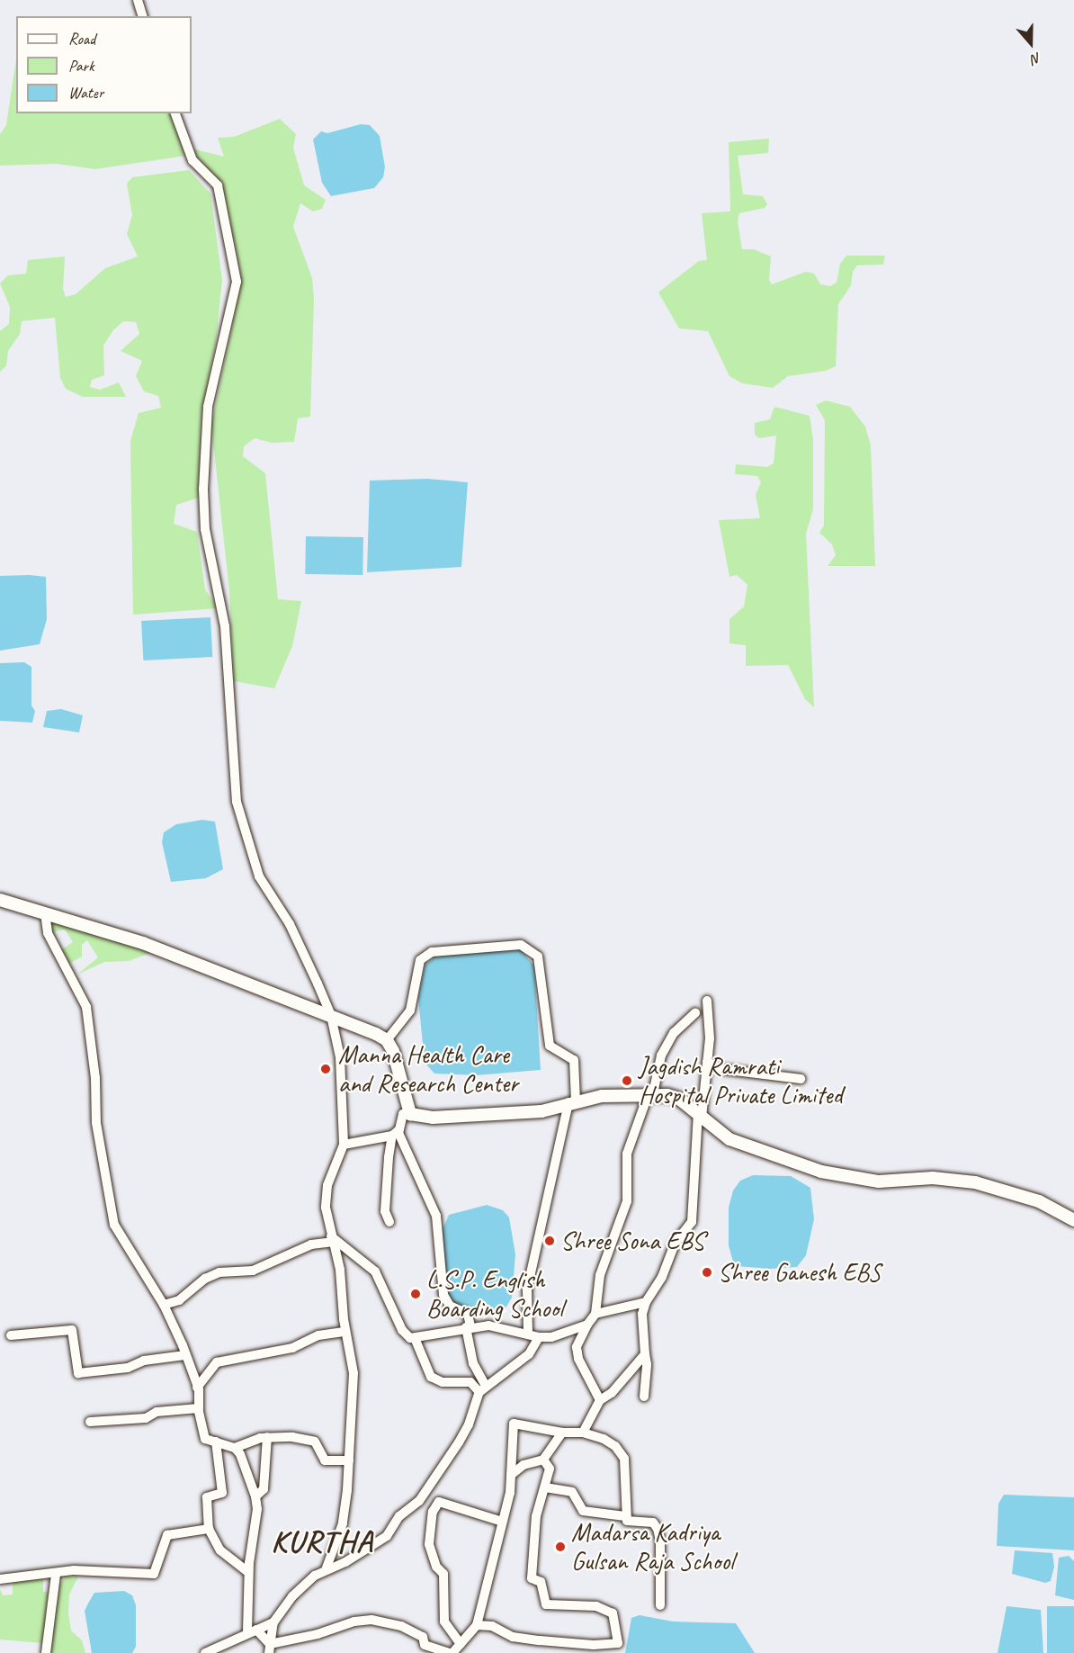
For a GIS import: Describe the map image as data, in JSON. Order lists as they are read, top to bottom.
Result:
{
  "districts": ["KURTHA"],
  "places": [
    "Manna Health Care and Research Center",
    "Jagdish Ramrati Hospital Private Limited",
    "Shree Sona EBS",
    "Shree Ganesh EBS",
    "L.S.P. English Boarding School",
    "Madarsa Kadriya Gulsan Raja School"
  ],
  "legend": ["Road", "Park", "Water"],
  "north": "bottom"
}
